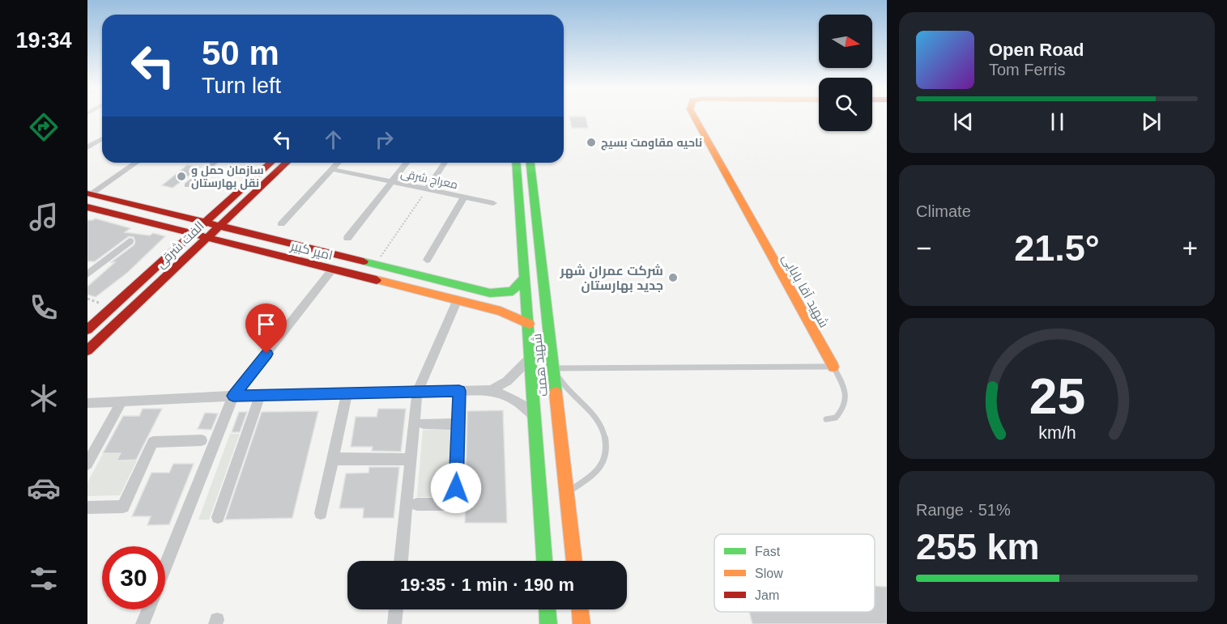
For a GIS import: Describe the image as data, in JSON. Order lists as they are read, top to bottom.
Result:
{
  "streets": {
    "street": [
      "معراج شرقی",
      "الفت شرقی",
      "امیر کبیر",
      "شهید آقا بابایی",
      "شهید همت"
    ]
  },
  "crossings": [
    ["الفت شرقی", "امیر کبیر"],
    ["امیر کبیر", "شهید همت"]
  ],
  "places": ["ناحیه مقاومت بسیج", "سازمان حمل و نقل بهارستان", "شرکت عمران شهر جدید بهارستان"],
  "legend": ["Fast", "Slow", "Jam"],
  "north": "right",
  "page": {
    "tabs": "19:34",
    "turn": ["50 m", "Turn left"],
    "song": ["Open Road", "Tom Ferris"],
    "tile": [
      "Climate",
      ["Range · 51%", "255 km"]
    ],
    "heat": ["−", "21.5°", "+"],
    "limit": "30",
    "trip": "19:35 · 1 min · 190 m",
    "gauge": ["25", "km/h"]
  }
}
